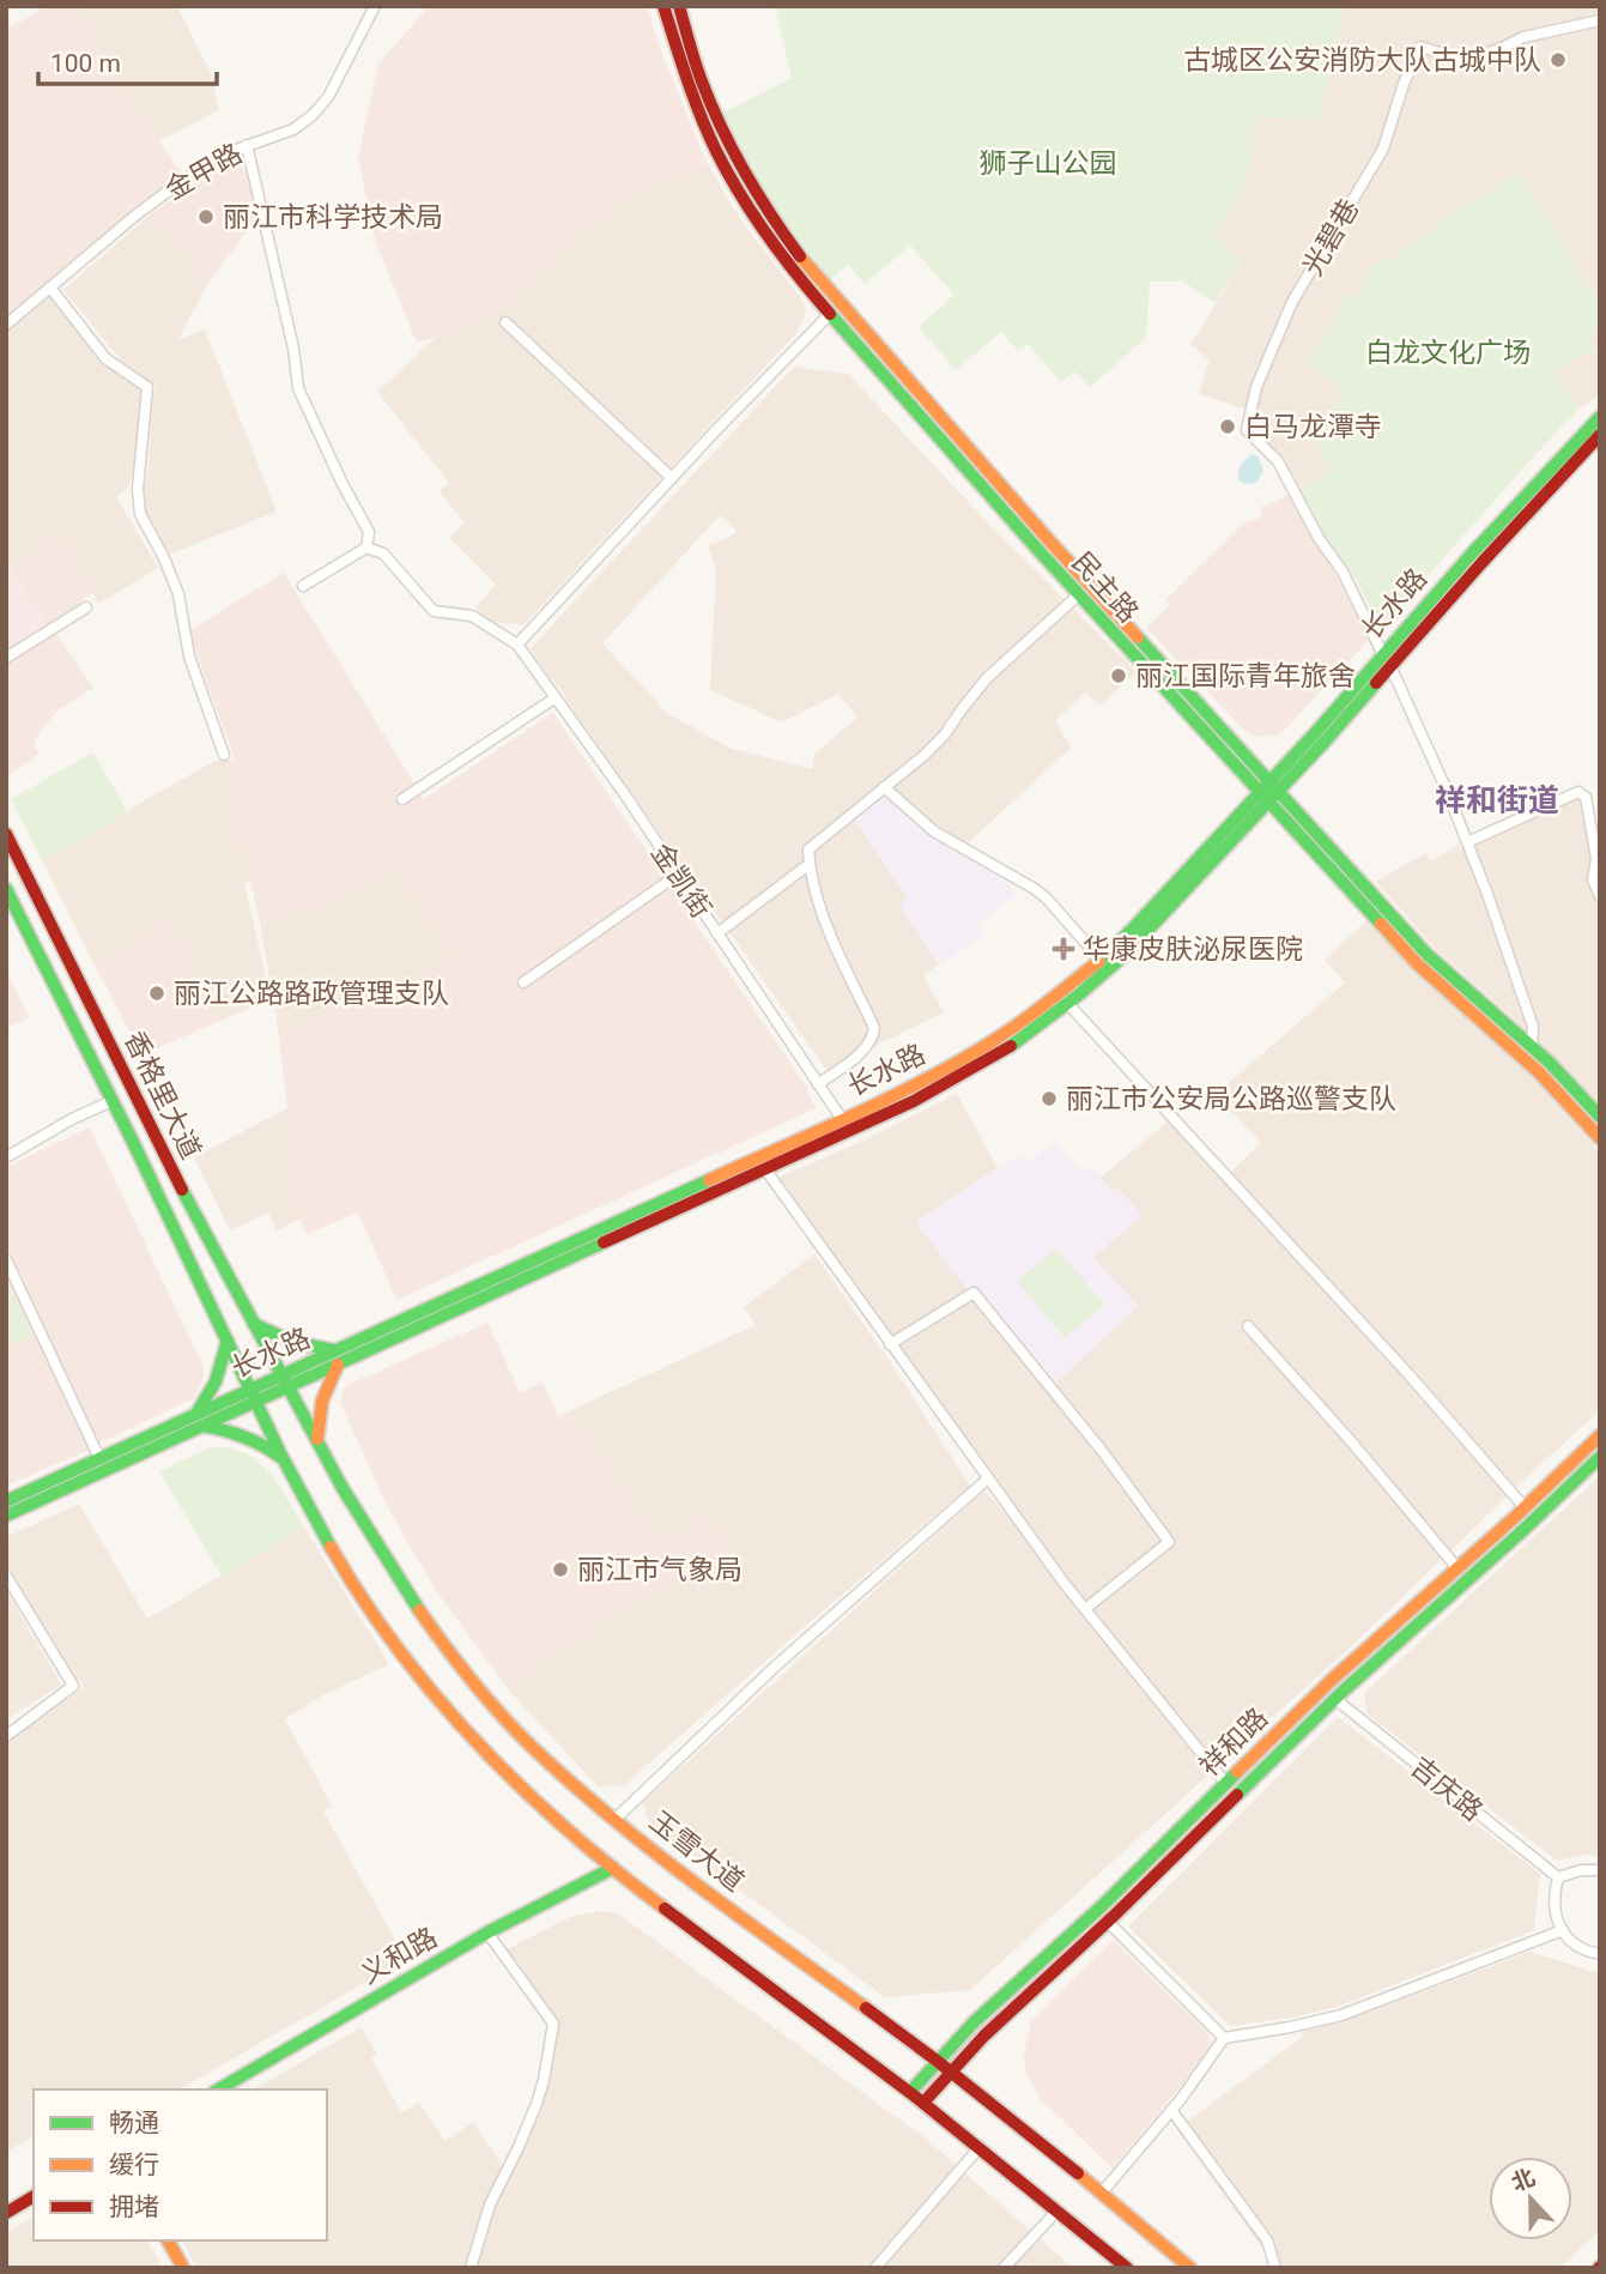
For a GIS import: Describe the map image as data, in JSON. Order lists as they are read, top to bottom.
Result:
{
  "streets": {
    "main road": [
      "民主路",
      "长水路",
      "香格里大道",
      "祥和路",
      "玉雪大道",
      "义和路"
    ],
    "street": [
      "金甲路",
      "光碧巷",
      "金凯街",
      "吉庆路"
    ]
  },
  "crossings": [
    ["光碧巷", "长水路"],
    ["民主路", "长水路"],
    ["长水路", "金凯街"],
    ["长水路", "香格里大道"],
    ["长水路", "玉雪大道"],
    ["香格里大道", "玉雪大道"],
    ["祥和路", "吉庆路"],
    ["祥和路", "玉雪大道"]
  ],
  "districts": ["祥和街道"],
  "parks": ["狮子山公园", "白龙文化广场"],
  "places": {
    "other": [
      "古城区公安消防大队古城中队",
      "丽江市科学技术局",
      "白马龙潭寺",
      "丽江国际青年旅舍",
      "丽江公路路政管理支队",
      "丽江市公安局公路巡警支队",
      "丽江市气象局"
    ],
    "health": ["华康皮肤泌尿医院"]
  },
  "legend": ["畅通", "缓行", "拥堵"],
  "scale_bar": "100 m",
  "north": "top"
}
